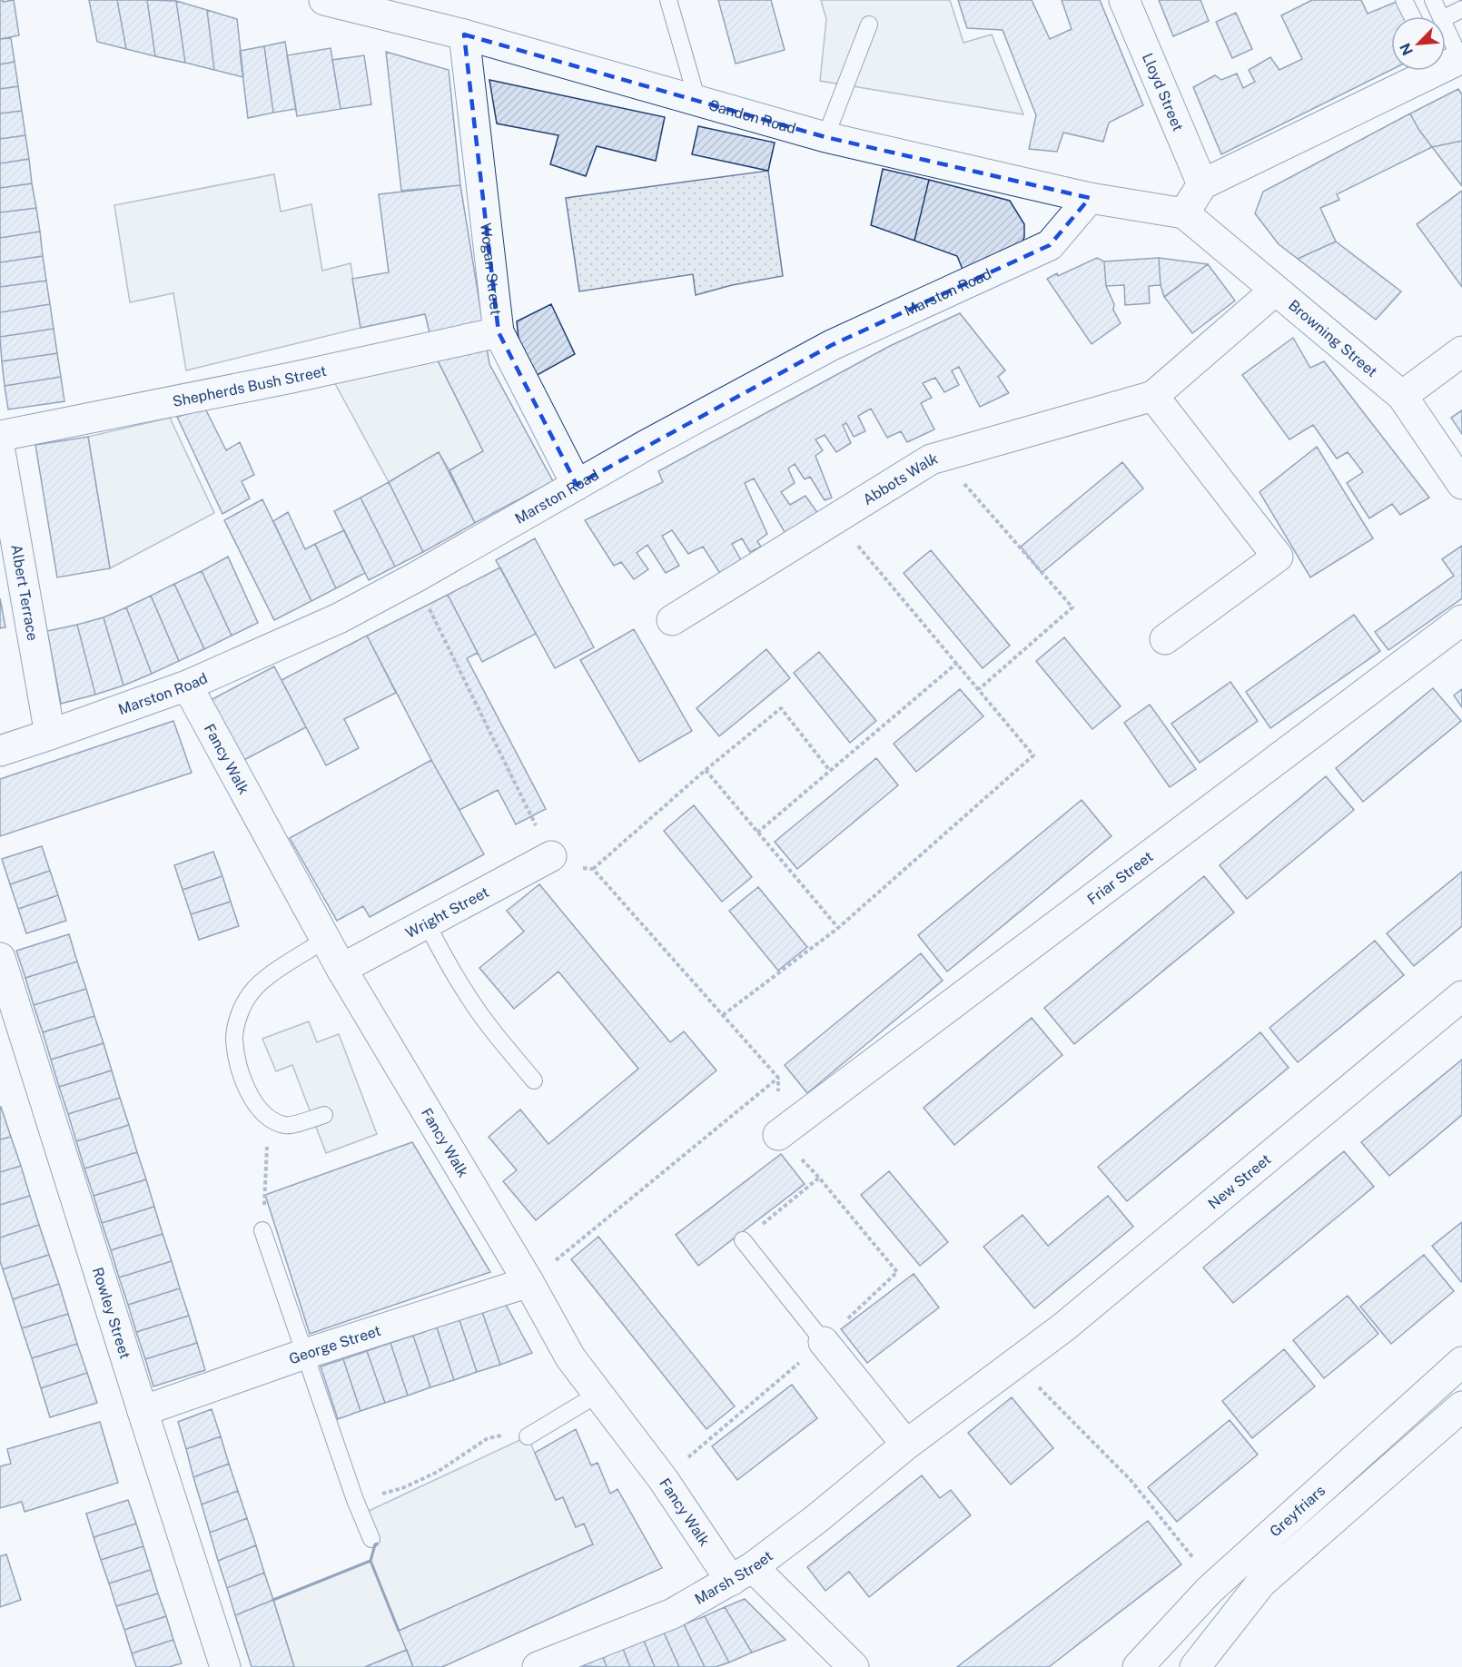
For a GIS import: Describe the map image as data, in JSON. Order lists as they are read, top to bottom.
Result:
{
  "streets": {
    "main road": [
      "Lloyd Street",
      "Sandon Road",
      "Wogan Street",
      "Marston Road",
      "Browning Street",
      "Shepherds Bush Street",
      "Abbots Walk",
      "Albert Terrace",
      "Fancy Walk",
      "Friar Street",
      "Wright Street",
      "New Street",
      "Rowley Street",
      "George Street",
      "Greyfriars",
      "Marsh Street"
    ]
  },
  "crossings": [
    ["Sandon Road", "Wogan Street"],
    ["Sandon Road", "Marston Road"],
    ["Sandon Road", "Browning Street"],
    ["Wogan Street", "Marston Road"],
    ["Wogan Street", "Shepherds Bush Street"],
    ["Marston Road", "Albert Terrace"],
    ["Marston Road", "Fancy Walk"],
    ["Browning Street", "Abbots Walk"],
    ["Fancy Walk", "Wright Street"],
    ["Fancy Walk", "George Street"],
    ["Fancy Walk", "Marsh Street"],
    ["New Street", "Marsh Street"],
    ["Rowley Street", "George Street"]
  ],
  "north": "bottom left"
}
